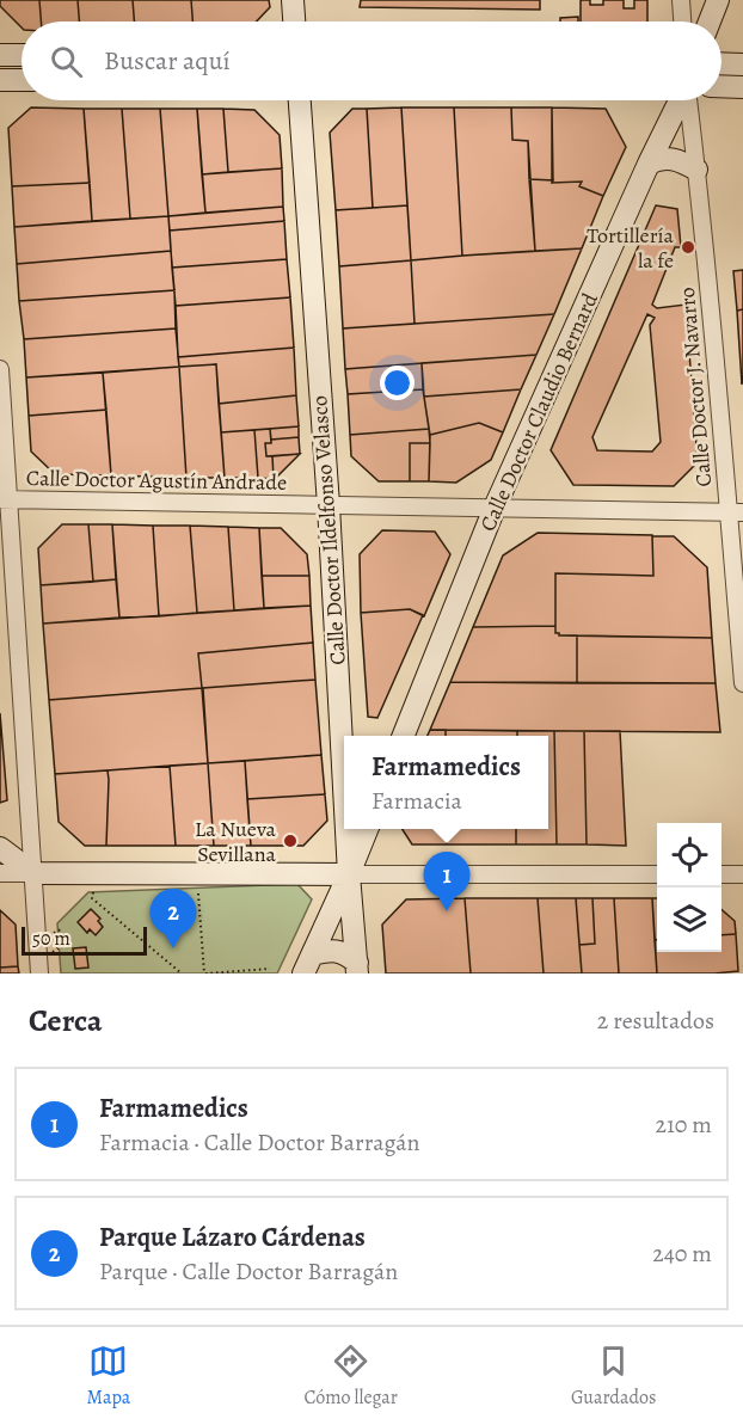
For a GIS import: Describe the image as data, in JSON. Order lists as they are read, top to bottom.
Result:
{
  "streets": {
    "street": [
      "Calle Doctor J. Navarro",
      "Calle Doctor Claudio Bernard",
      "Calle Doctor Agustín Andrade",
      "Calle Doctor Ildelfonso Velasco"
    ]
  },
  "crossings": [
    ["Calle Doctor J. Navarro", "Calle Doctor Agustín Andrade"],
    ["Calle Doctor Claudio Bernard", "Calle Doctor Agustín Andrade"],
    ["Calle Doctor Agustín Andrade", "Calle Doctor Ildelfonso Velasco"]
  ],
  "places": ["Tortillería la fe", "La Nueva Sevillana"],
  "scale_bar": "50 m",
  "page": {
    "search": "Buscar aquí",
    "popup": ["Farmamedics", "Farmacia"],
    "pins": ["1", "2"],
    "scale": "50 m",
    "heading": ["Cerca", "2 resultados"],
    "list": [
      {
        "mark": "1",
        "name": "Farmamedics",
        "note": "Farmacia · Calle Doctor Barragán",
        "value": "210 m"
      },
      {
        "mark": "2",
        "name": "Parque Lázaro Cárdenas",
        "note": "Parque · Calle Doctor Barragán",
        "value": "240 m"
      }
    ],
    "nav": ["Mapa", "Cómo llegar", "Guardados"]
  }
}
